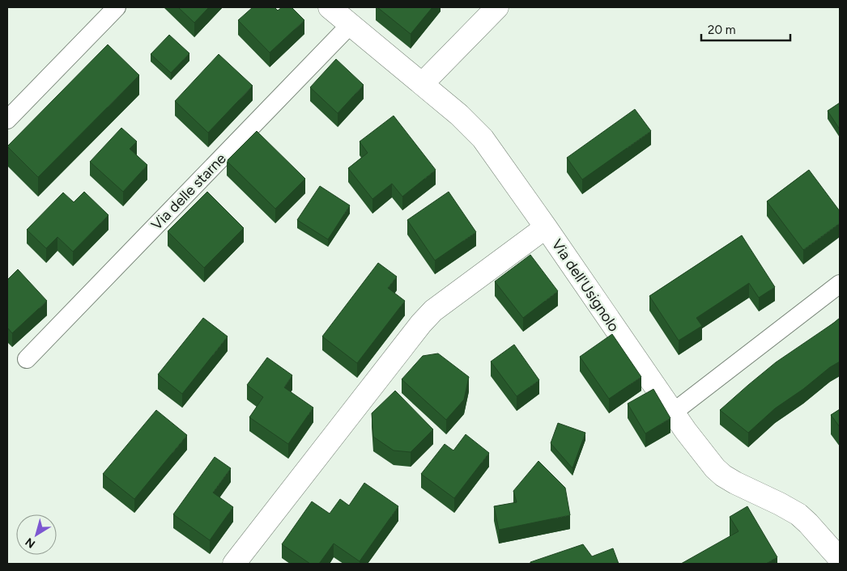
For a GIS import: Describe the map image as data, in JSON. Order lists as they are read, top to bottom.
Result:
{
  "streets": {
    "street": ["Via dell'Usignolo"],
    "lane": ["Via delle starne"]
  },
  "crossings": [
    ["Via delle starne", "Via dell'Usignolo"]
  ],
  "scale_bar": "20 m",
  "north": "bottom left"
}
